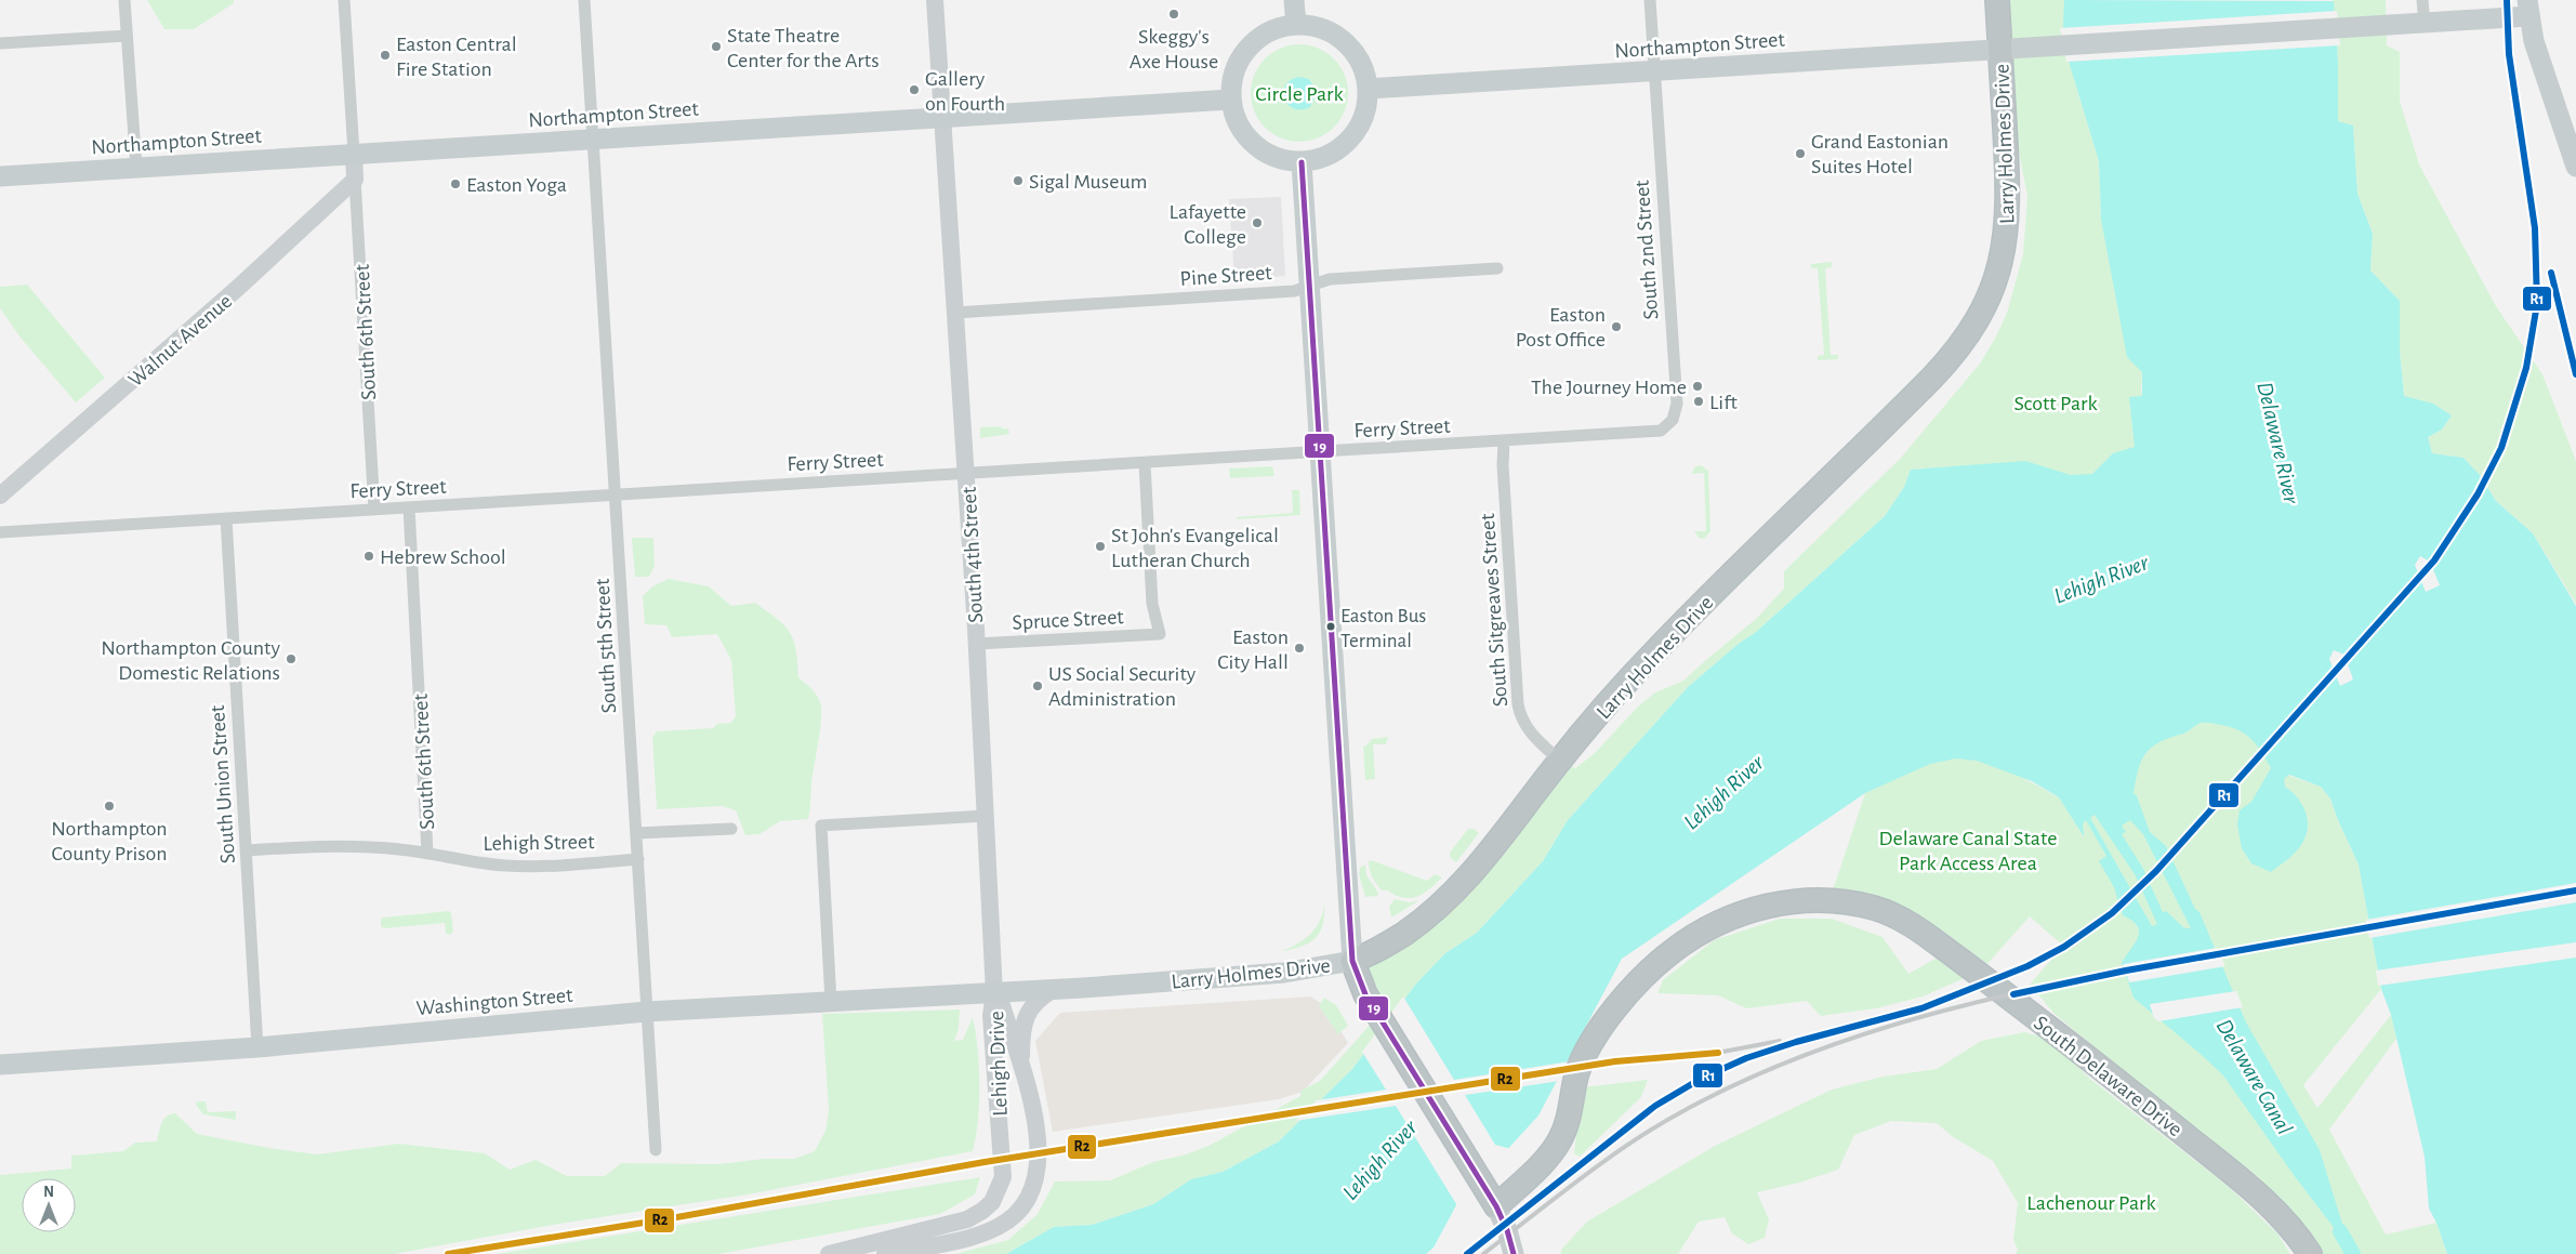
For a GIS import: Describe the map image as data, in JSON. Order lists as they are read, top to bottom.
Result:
{
  "streets": {
    "highway": ["Larry Holmes Drive", "South Delaware Drive"],
    "main road": ["Northampton Street", "Washington Street"],
    "street": [
      "South 2nd Street",
      "Pine Street",
      "South 6th Street",
      "Walnut Avenue",
      "Ferry Street",
      "South 4th Street",
      "South Sitgreaves Street",
      "Spruce Street",
      "South 5th Street",
      "South Union Street",
      "Lehigh Street",
      "Lehigh Drive"
    ]
  },
  "crossings": [
    ["Northampton Street", "Larry Holmes Drive"],
    ["Northampton Street", "South 2nd Street"],
    ["Northampton Street", "South 6th Street"],
    ["Northampton Street", "South 4th Street"],
    ["Northampton Street", "South 5th Street"],
    ["Larry Holmes Drive", "South 4th Street"],
    ["Larry Holmes Drive", "South Sitgreaves Street"],
    ["Larry Holmes Drive", "Washington Street"],
    ["Larry Holmes Drive", "Lehigh Drive"],
    ["South 2nd Street", "Ferry Street"],
    ["Pine Street", "South 4th Street"],
    ["South 6th Street", "Walnut Avenue"],
    ["South 6th Street", "Ferry Street"],
    ["South 6th Street", "Lehigh Street"],
    ["Ferry Street", "South 4th Street"],
    ["Ferry Street", "South Sitgreaves Street"],
    ["Ferry Street", "Spruce Street"],
    ["Ferry Street", "South 5th Street"],
    ["Ferry Street", "South Union Street"],
    ["South 4th Street", "Spruce Street"],
    ["South 4th Street", "Washington Street"],
    ["South 4th Street", "Lehigh Drive"],
    ["South 5th Street", "Lehigh Street"],
    ["South 5th Street", "Washington Street"],
    ["South Union Street", "Lehigh Street"],
    ["South Union Street", "Washington Street"],
    ["Washington Street", "Lehigh Drive"]
  ],
  "water": ["Delaware River", "Lehigh River", "Delaware Canal"],
  "parks": [
    "Circle Park",
    "Scott Park",
    "Delaware Canal State Park Access Area",
    "Lachenour Park"
  ],
  "places": [
    "Skeggy's Axe House",
    "State Theatre Center for the Arts",
    "Easton Central Fire Station",
    "Gallery on Fourth",
    "Grand Eastonian Suites Hotel",
    "Sigal Museum",
    "Easton Yoga",
    "Lafayette College",
    "Easton Post Office",
    "The Journey Home",
    "Lift",
    "St John's Evangelical Lutheran Church",
    "Hebrew School",
    "Easton Bus Terminal",
    "Easton City Hall",
    "Northampton County Domestic Relations",
    "US Social Security Administration",
    "Northampton County Prison"
  ],
  "lines": ["transit line R1", "transit line 19", "transit line R2"],
  "north": "top"
}
